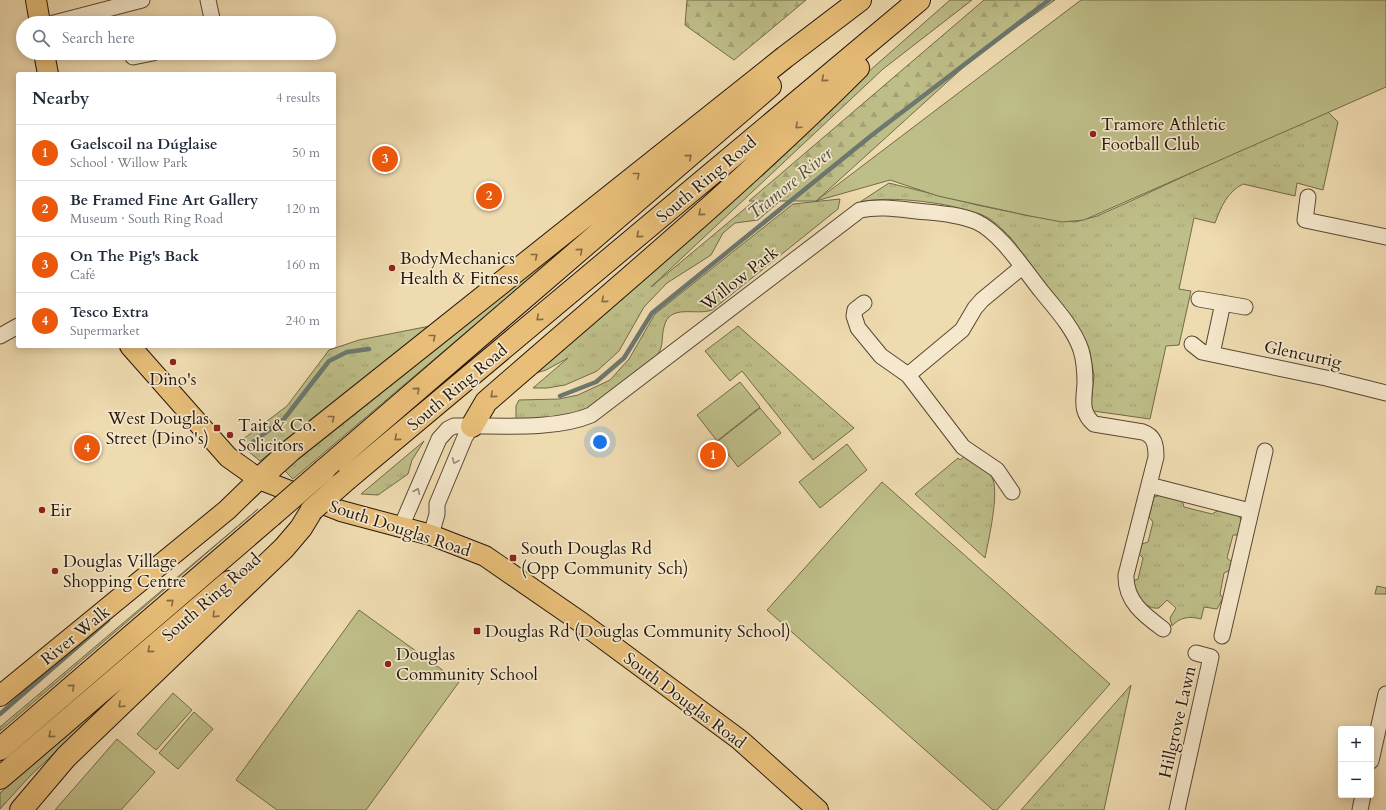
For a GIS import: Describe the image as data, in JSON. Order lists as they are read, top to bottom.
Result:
{
  "streets": {
    "highway": ["South Ring Road"],
    "main road": ["South Douglas Road", "River Walk"],
    "street": ["Willow Park", "Glencurrig", "Hillgrove Lawn"]
  },
  "crossings": [
    ["Willow Park", "South Douglas Road"],
    ["South Douglas Road", "River Walk"]
  ],
  "water": ["Tramore River"],
  "places": {
    "other": [
      "Tramore Athletic Football Club",
      "BodyMechanics Health & Fitness",
      "Dino's",
      "Tait & Co. Solicitors",
      "Eir",
      "Douglas Village Shopping Centre",
      "Douglas Community School"
    ],
    "transit": ["West Douglas Street (Dino's)", "South Douglas Rd (Opp Community Sch)", "Douglas Rd (Douglas Community School)"]
  },
  "page": {
    "search": "Search here",
    "heading": ["Nearby", "4 results"],
    "list": [
      {
        "mark": "1",
        "name": "Gaelscoil na Dúglaise",
        "note": "School · Willow Park",
        "value": "50 m"
      },
      {
        "mark": "2",
        "name": "Be Framed Fine Art Gallery",
        "note": "Museum · South Ring Road",
        "value": "120 m"
      },
      {
        "mark": "3",
        "name": "On The Pig's Back",
        "note": "Café",
        "value": "160 m"
      },
      {
        "mark": "4",
        "name": "Tesco Extra",
        "note": "Supermarket",
        "value": "240 m"
      }
    ],
    "pins": [
      "3",
      "2",
      "4",
      "1"
    ],
    "map_buttons": ["+", "−"]
  }
}
